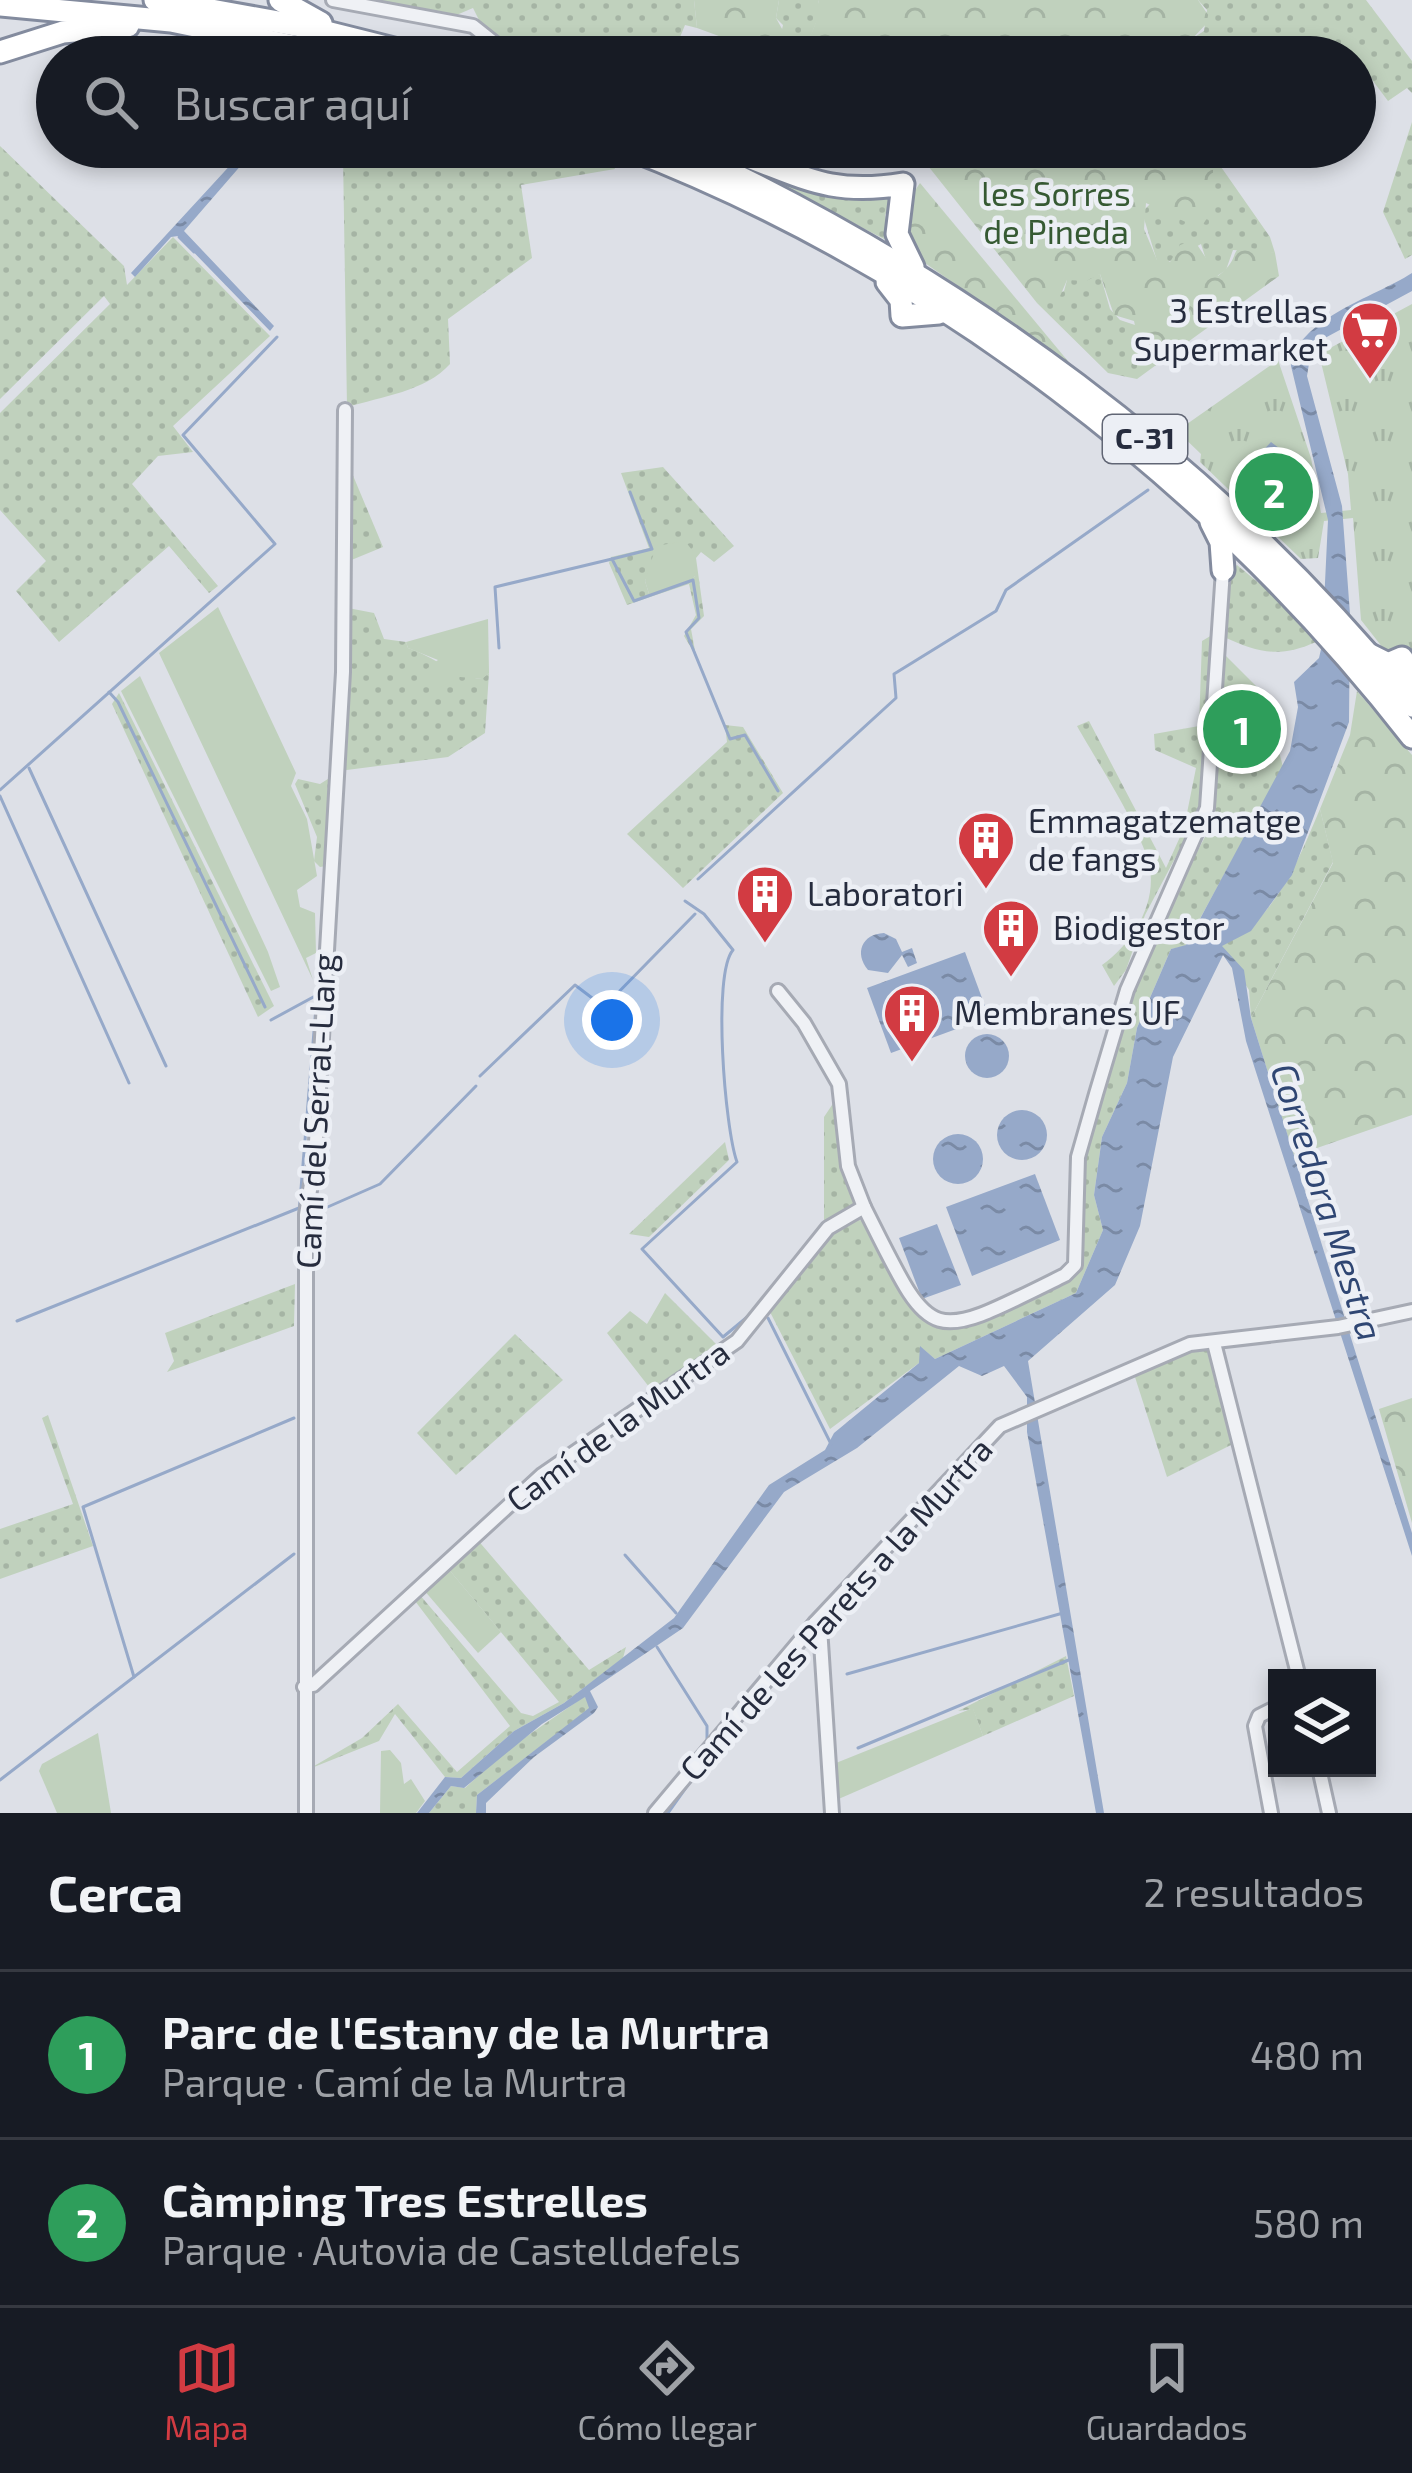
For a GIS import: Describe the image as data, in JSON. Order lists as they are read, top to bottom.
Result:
{
  "streets": {
    "highway": ["C-31"],
    "street": ["Camí del Serral-Llarg", "Camí de la Murtra", "Camí de les Parets a la Murtra"]
  },
  "crossings": [
    ["Camí del Serral-Llarg", "Camí de la Murtra"]
  ],
  "water": ["Corredora Mestra"],
  "parks": ["les Sorres de Pineda"],
  "places": {
    "supermarket": ["3 Estrellas Supermarket"],
    "building": [
      "Emmagatzematge de fangs",
      "Laboratori",
      "Biodigestor",
      "Membranes UF"
    ]
  },
  "page": {
    "search": "Buscar aquí",
    "pins": ["2", "1"],
    "heading": ["Cerca", "2 resultados"],
    "list": [
      {
        "mark": "1",
        "name": "Parc de l'Estany de la Murtra",
        "note": "Parque · Camí de la Murtra",
        "value": "480 m"
      },
      {
        "mark": "2",
        "name": "Càmping Tres Estrelles",
        "note": "Parque · Autovia de Castelldefels",
        "value": "580 m"
      }
    ],
    "nav": ["Mapa", "Cómo llegar", "Guardados"]
  }
}
